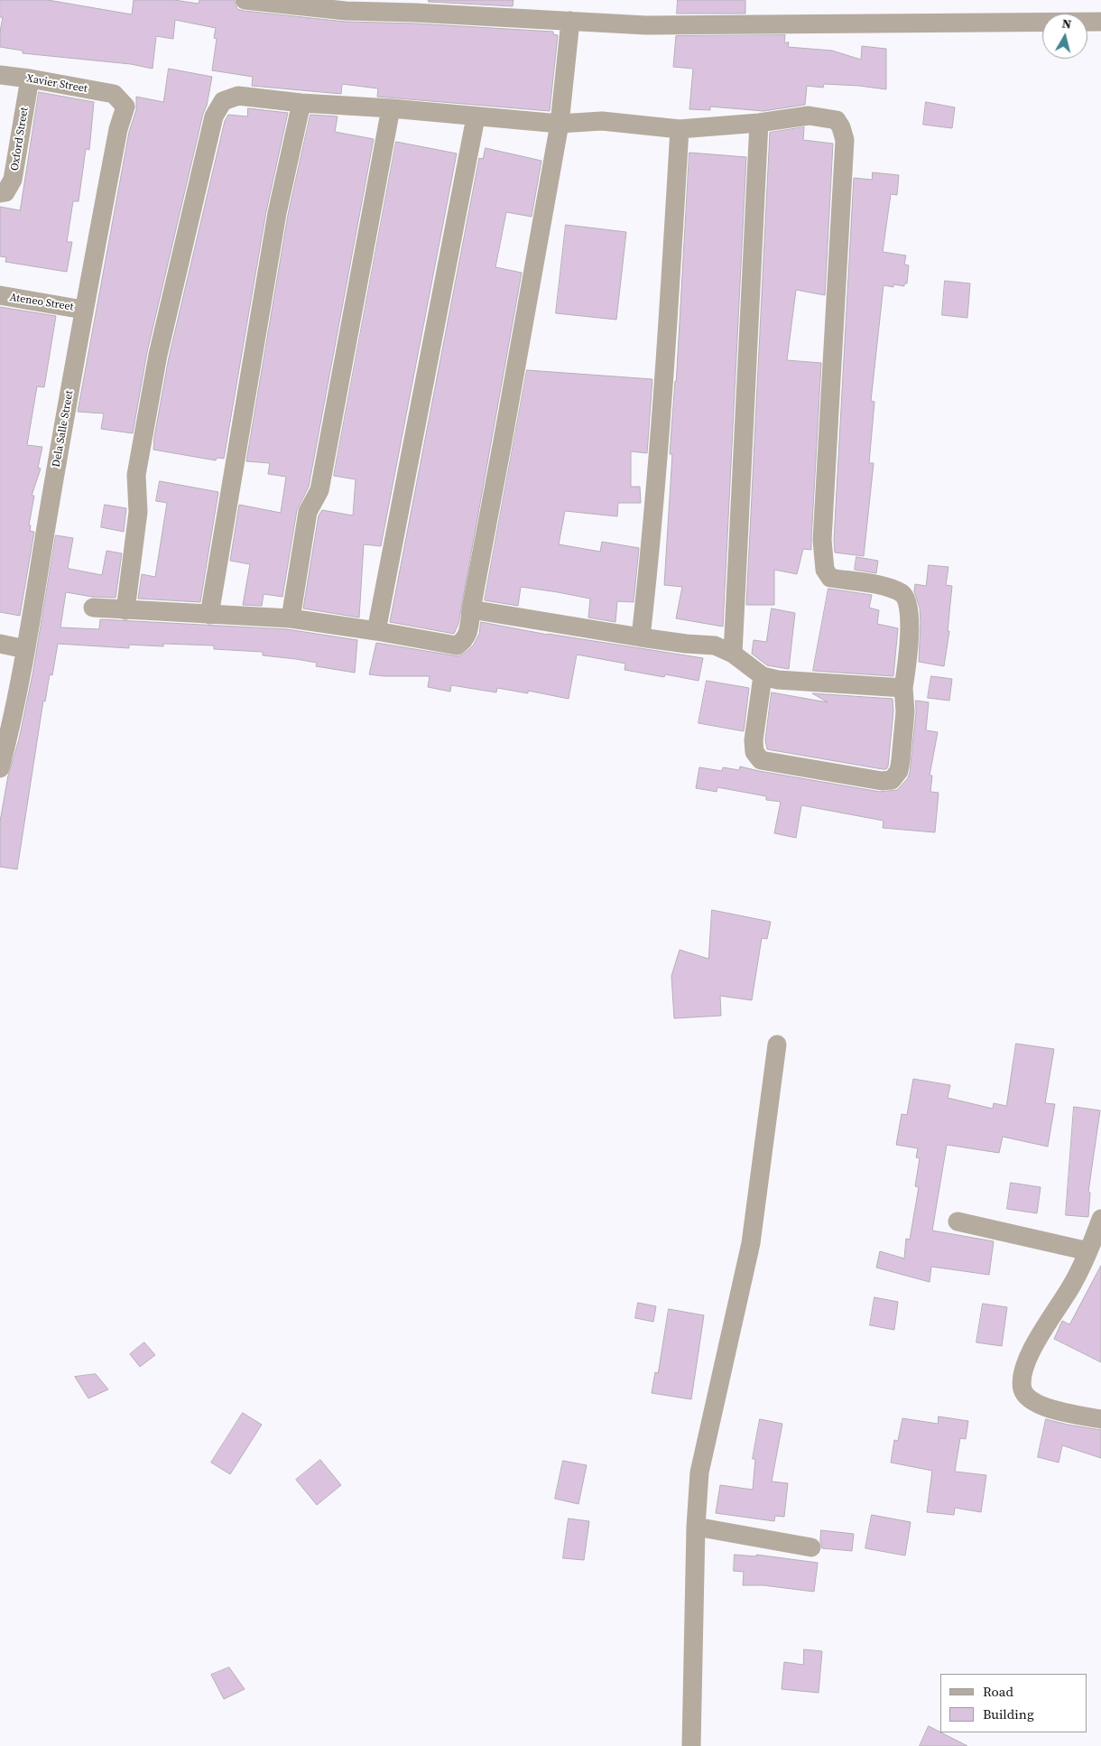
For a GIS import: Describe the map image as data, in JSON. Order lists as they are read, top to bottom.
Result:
{
  "streets": {
    "street": [
      "Xavier Street",
      "Oxford Street",
      "Ateneo Street",
      "Dela Salle Street"
    ]
  },
  "crossings": [
    ["Xavier Street", "Oxford Street"],
    ["Xavier Street", "Dela Salle Street"],
    ["Ateneo Street", "Dela Salle Street"]
  ],
  "legend": ["Road", "Building"],
  "north": "top"
}
